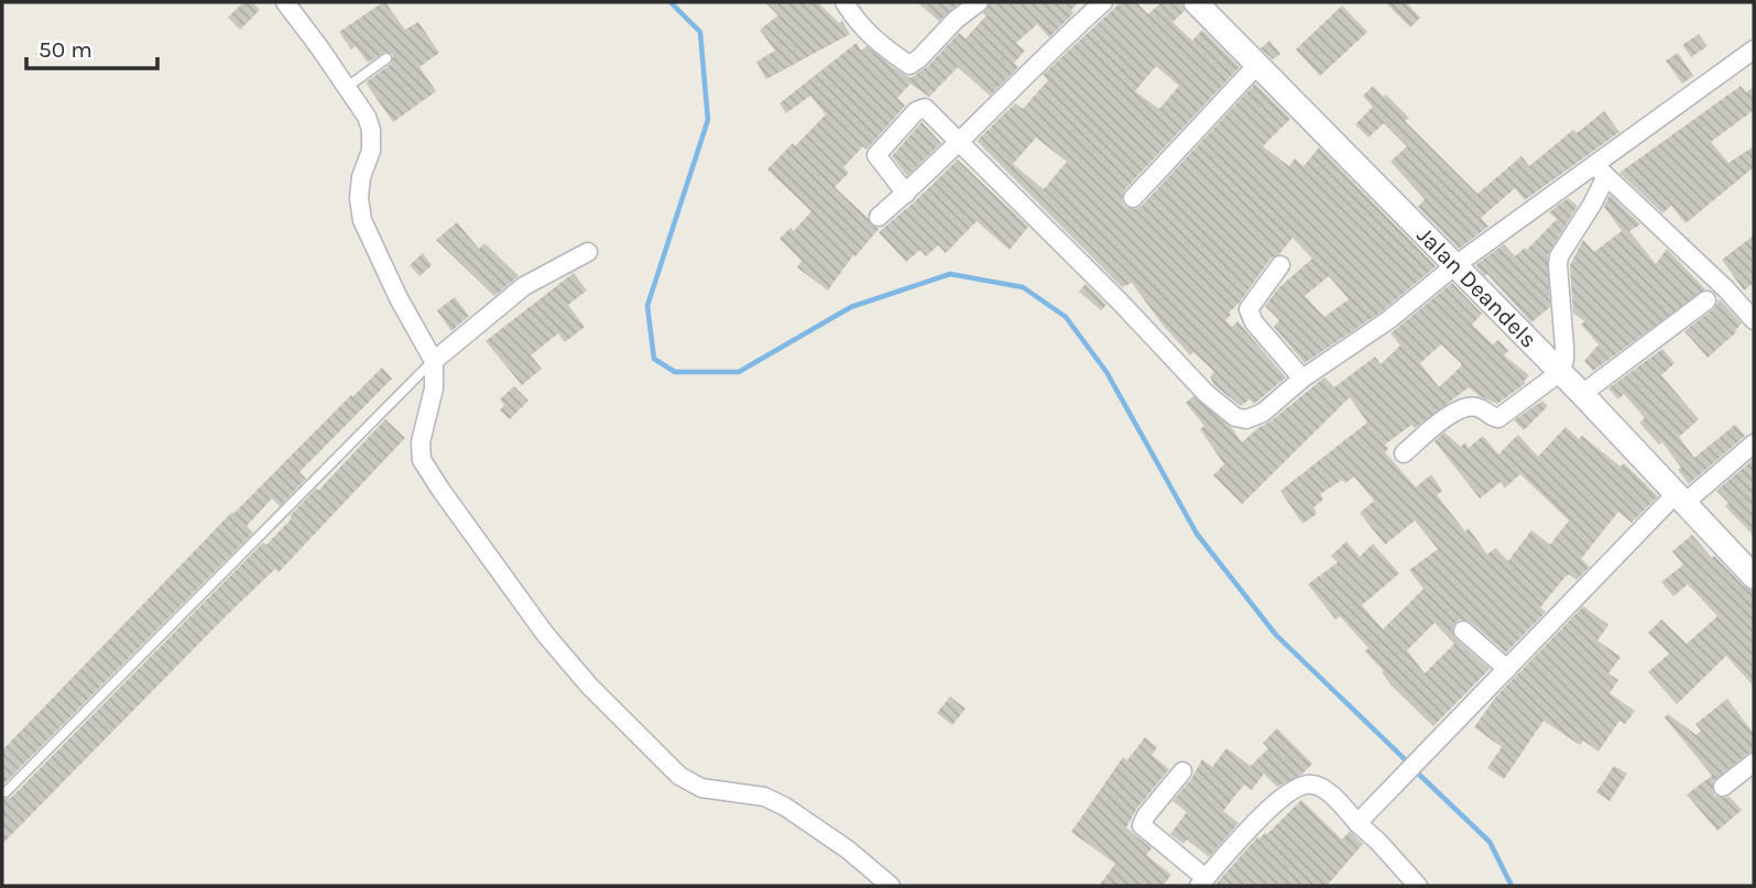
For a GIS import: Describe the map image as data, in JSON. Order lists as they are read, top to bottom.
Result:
{
  "streets": {
    "street": ["Jalan Deandels"]
  },
  "scale_bar": "50 m"
}
